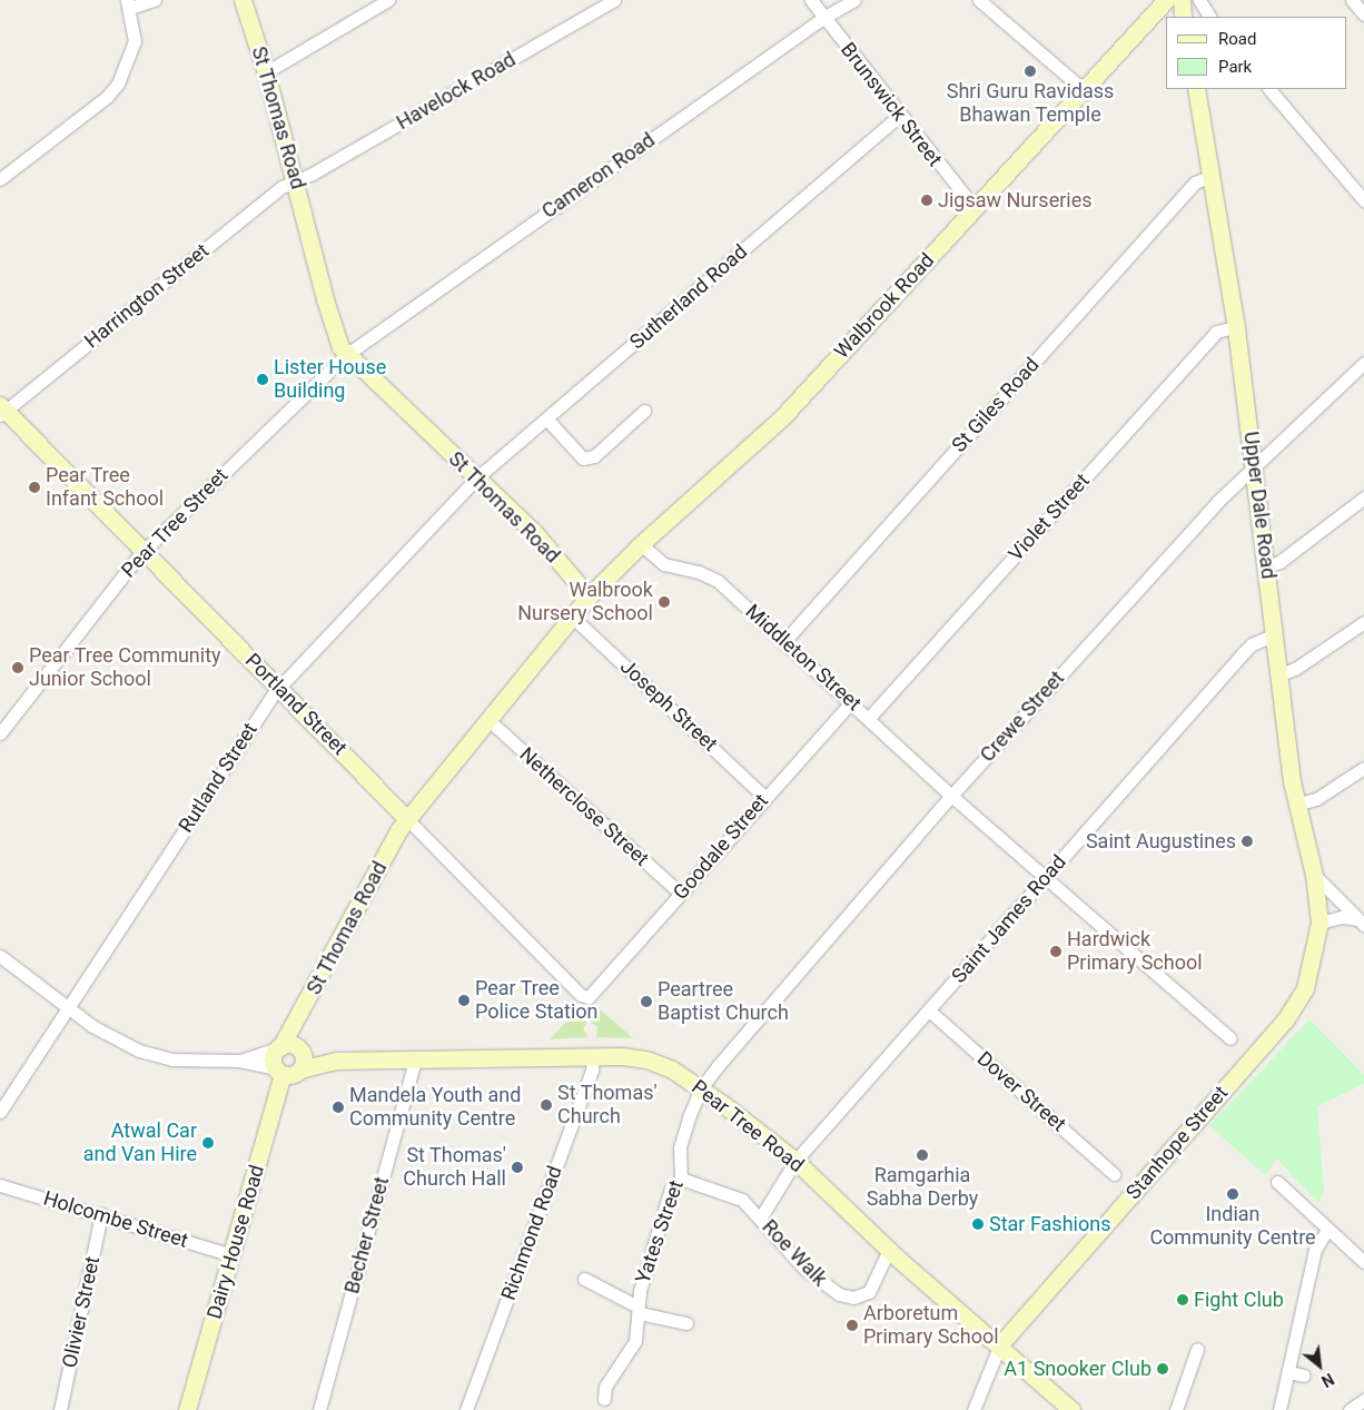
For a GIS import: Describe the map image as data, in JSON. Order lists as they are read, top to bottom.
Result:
{
  "streets": {
    "street": [
      "Havelock Road",
      "Brunswick Street",
      "St Thomas Road",
      "Cameron Road",
      "Harrington Street",
      "Sutherland Road",
      "Walbrook Road",
      "St Giles Road",
      "Upper Dale Road",
      "Violet Street",
      "Pear Tree Street",
      "Middleton Street",
      "Portland Street",
      "Joseph Street",
      "Crewe Street",
      "Rutland Street",
      "Netherclose Street",
      "Goodale Street",
      "Saint James Road",
      "Dover Street",
      "Pear Tree Road",
      "Stanhope Street",
      "Holcombe Street",
      "Yates Street",
      "Richmond Road",
      "Becher Street",
      "Dairy House Road",
      "Roe Walk",
      "Olivier Street"
    ]
  },
  "crossings": [
    ["Havelock Road", "St Thomas Road"],
    ["Havelock Road", "Harrington Street"],
    ["Brunswick Street", "Cameron Road"],
    ["Brunswick Street", "Sutherland Road"],
    ["Brunswick Street", "Walbrook Road"],
    ["St Thomas Road", "Cameron Road"],
    ["St Thomas Road", "Harrington Street"],
    ["St Thomas Road", "Sutherland Road"],
    ["St Thomas Road", "Walbrook Road"],
    ["St Thomas Road", "Pear Tree Street"],
    ["St Thomas Road", "Portland Street"],
    ["St Thomas Road", "Joseph Street"],
    ["St Thomas Road", "Rutland Street"],
    ["St Thomas Road", "Netherclose Street"],
    ["St Thomas Road", "Pear Tree Road"],
    ["St Thomas Road", "Dairy House Road"],
    ["Cameron Road", "Pear Tree Street"],
    ["Harrington Street", "Portland Street"],
    ["Sutherland Road", "Rutland Street"],
    ["Walbrook Road", "Middleton Street"],
    ["St Giles Road", "Upper Dale Road"],
    ["St Giles Road", "Middleton Street"],
    ["Upper Dale Road", "Violet Street"],
    ["Upper Dale Road", "Crewe Street"],
    ["Upper Dale Road", "Saint James Road"],
    ["Upper Dale Road", "Stanhope Street"],
    ["Violet Street", "Middleton Street"],
    ["Pear Tree Street", "Portland Street"],
    ["Middleton Street", "Crewe Street"],
    ["Middleton Street", "Goodale Street"],
    ["Middleton Street", "Saint James Road"],
    ["Portland Street", "Rutland Street"],
    ["Portland Street", "Goodale Street"],
    ["Joseph Street", "Goodale Street"],
    ["Crewe Street", "Pear Tree Road"],
    ["Crewe Street", "Yates Street"],
    ["Netherclose Street", "Goodale Street"],
    ["Saint James Road", "Dover Street"],
    ["Saint James Road", "Pear Tree Road"],
    ["Saint James Road", "Roe Walk"],
    ["Pear Tree Road", "Stanhope Street"],
    ["Pear Tree Road", "Yates Street"],
    ["Pear Tree Road", "Richmond Road"],
    ["Pear Tree Road", "Becher Street"],
    ["Pear Tree Road", "Dairy House Road"],
    ["Pear Tree Road", "Roe Walk"],
    ["Holcombe Street", "Dairy House Road"],
    ["Holcombe Street", "Olivier Street"],
    ["Yates Street", "Roe Walk"]
  ],
  "places": [
    "Shri Guru Ravidass Bhawan Temple",
    "Jigsaw Nurseries",
    "Lister House Building",
    "Pear Tree Infant School",
    "Walbrook Nursery School",
    "Pear Tree Community Junior School",
    "Saint Augustines",
    "Hardwick Primary School",
    "Pear Tree Police Station",
    "Peartree Baptist Church",
    "St Thomas' Church",
    "Mandela Youth and Community Centre",
    "Atwal Car and Van Hire",
    "Ramgarhia Sabha Derby",
    "St Thomas' Church Hall",
    "Indian Community Centre",
    "Star Fashions",
    "Fight Club",
    "Arboretum Primary School",
    "A1 Snooker Club"
  ],
  "legend": ["Road", "Park"],
  "north": "bottom right"
}
